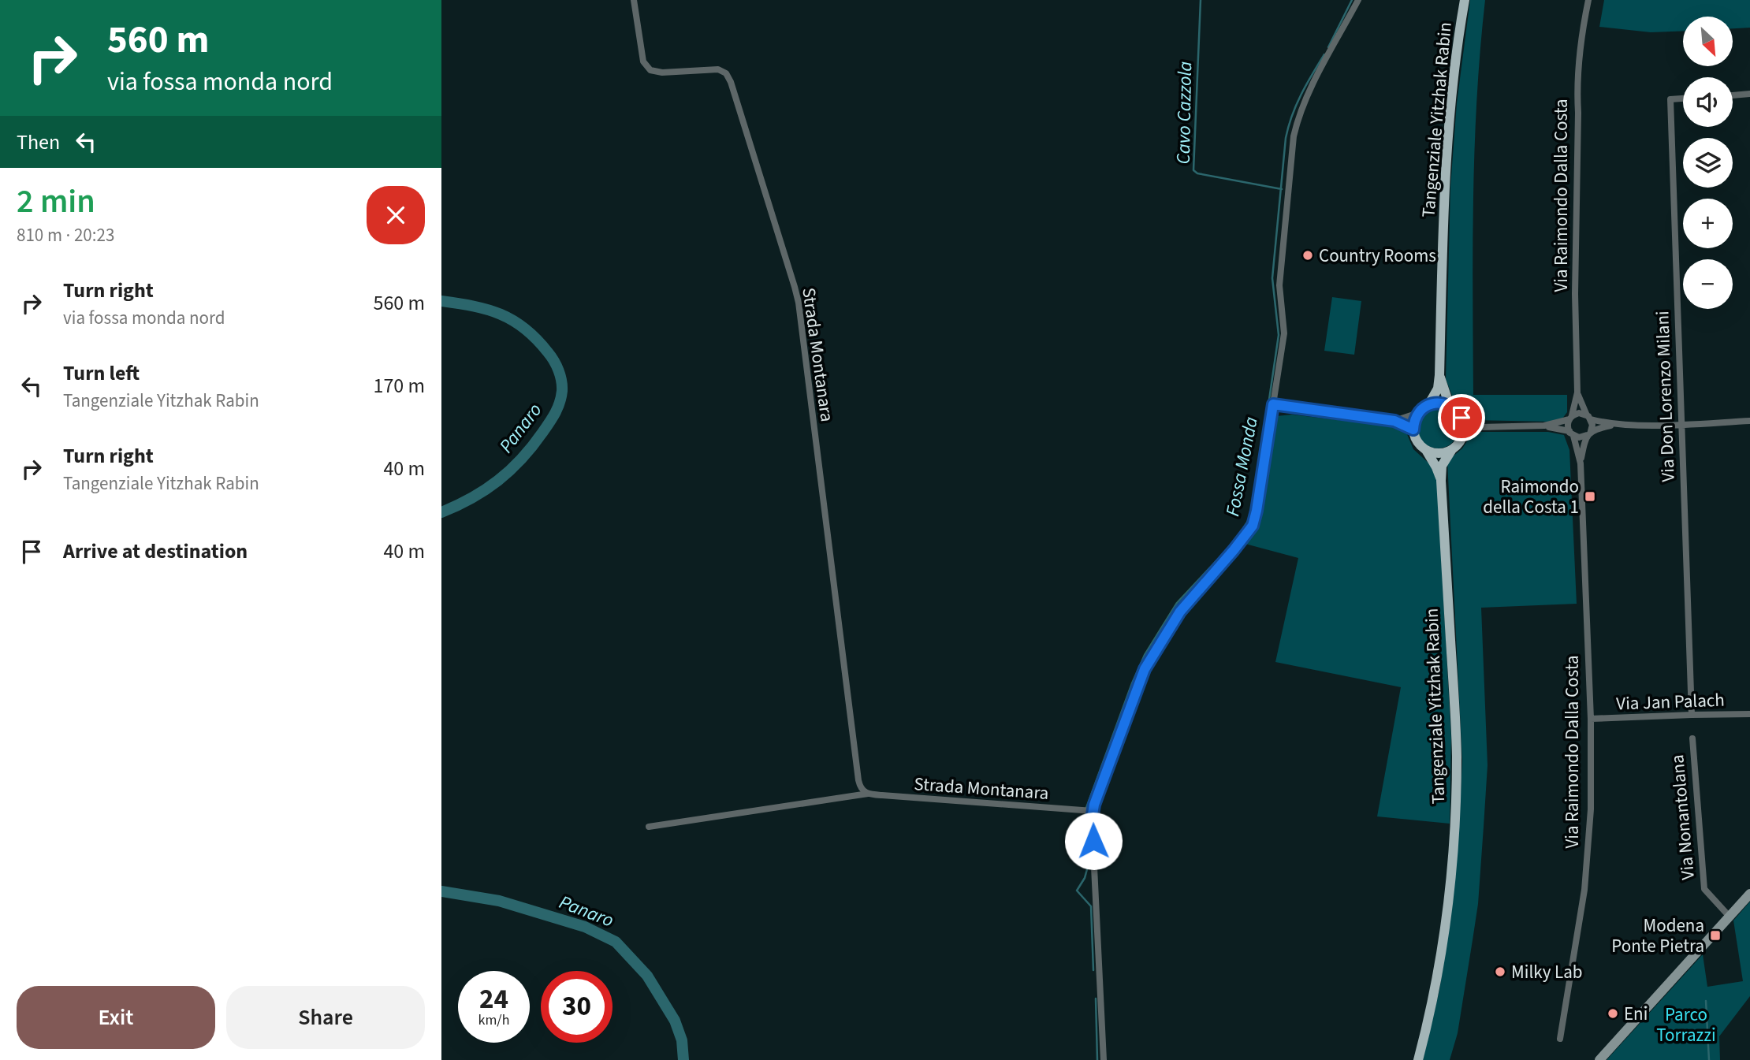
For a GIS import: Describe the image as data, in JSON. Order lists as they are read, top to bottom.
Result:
{
  "streets": {
    "main road": ["Tangenziale Yitzhak Rabin"],
    "street": [
      "Via Raimondo Dalla Costa",
      "Strada Montanara",
      "Via Don Lorenzo Milani",
      "Via Jan Palach",
      "Via Nonantolana"
    ]
  },
  "crossings": [
    ["Via Raimondo Dalla Costa", "Via Jan Palach"],
    ["Via Don Lorenzo Milani", "Via Jan Palach"]
  ],
  "water": ["Cavo Cazzola", "Panaro", "Fossa Monda"],
  "parks": ["Parco Torrazzi"],
  "places": {
    "other": ["Country Rooms", "Milky Lab", "Eni"],
    "transit": ["Raimondo della Costa 1", "Modena Ponte Pietra"]
  },
  "north": "bottom right",
  "page": {
    "turn": ["560 m", "via fossa monda nord"],
    "map_buttons": ["+", "−"],
    "then": "Then",
    "heading": ["2 min", "810 m · 20:23"],
    "list": [
      {
        "name": "Turn right",
        "note": "via fossa monda nord",
        "value": "560 m"
      },
      {
        "name": "Turn left",
        "note": "Tangenziale Yitzhak Rabin",
        "value": "170 m"
      },
      {
        "name": "Turn right",
        "note": "Tangenziale Yitzhak Rabin",
        "value": "40 m"
      },
      {
        "name": "Arrive at destination",
        "value": "40 m"
      }
    ],
    "speed": "24 km/h",
    "limit": "30",
    "buttons": ["Exit", "Share"]
  }
}
